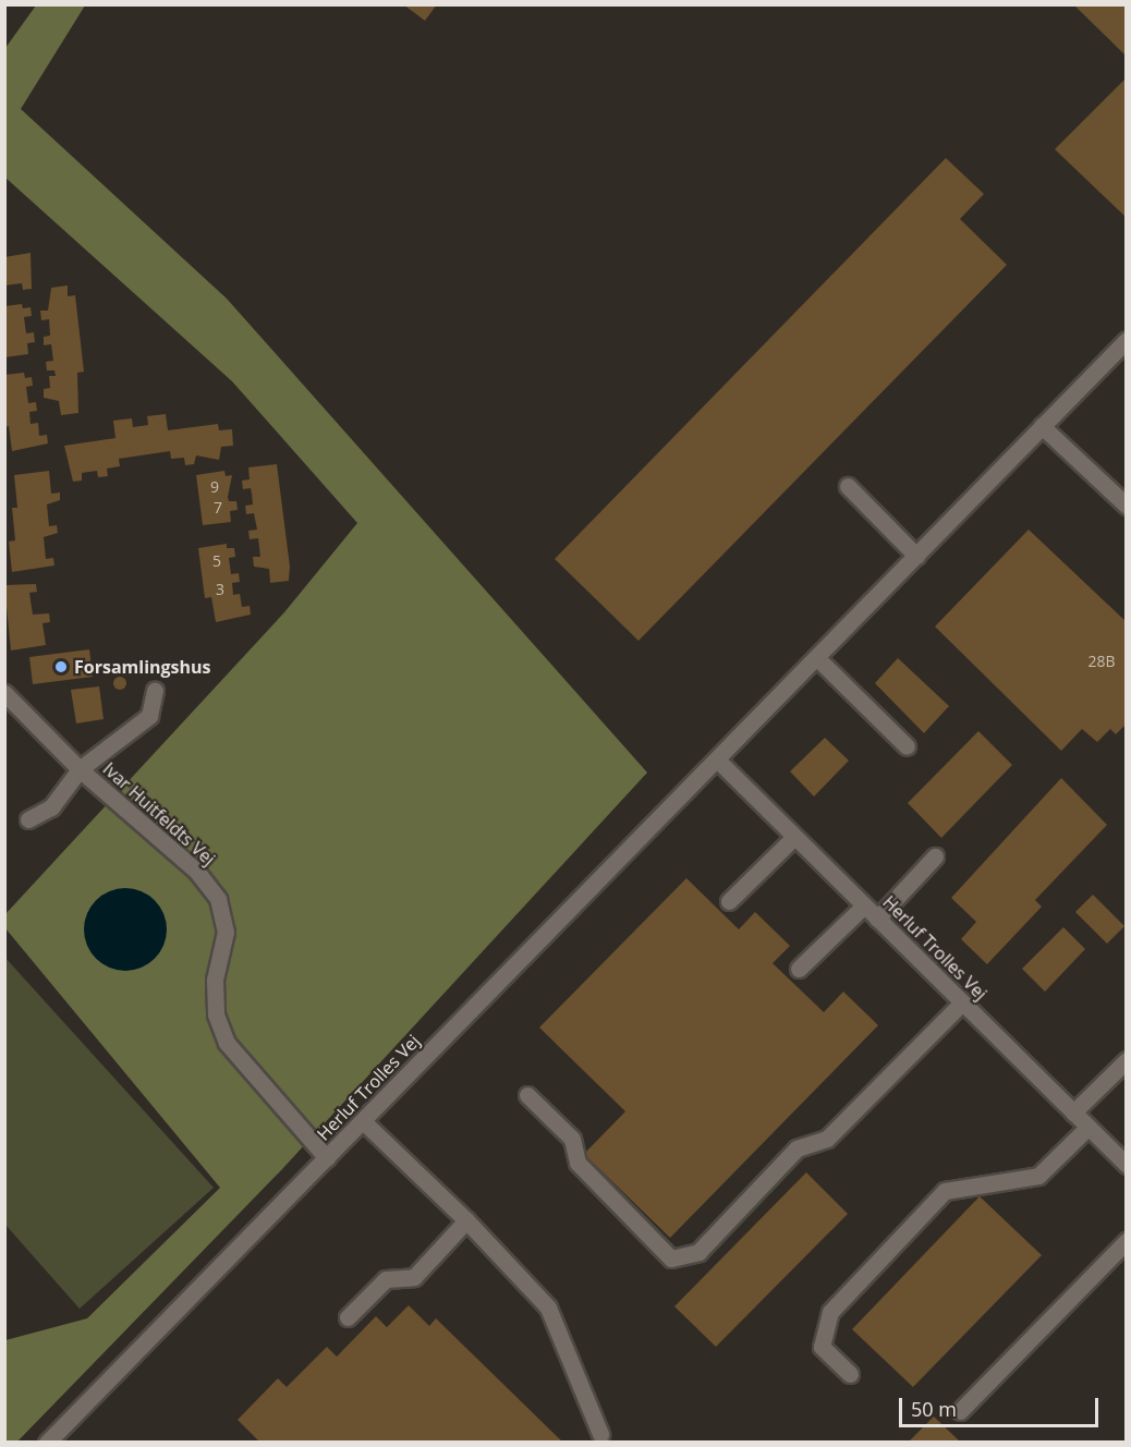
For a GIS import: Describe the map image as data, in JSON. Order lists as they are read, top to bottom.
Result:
{
  "streets": {
    "street": ["Ivar Huitfeldts Vej", "Herluf Trolles Vej"]
  },
  "crossings": [
    ["Ivar Huitfeldts Vej", "Herluf Trolles Vej"]
  ],
  "places": ["Forsamlingshus"],
  "house_numbers": [
    "9",
    "7",
    "5",
    "3",
    "28B"
  ],
  "scale_bar": "50 m"
}
